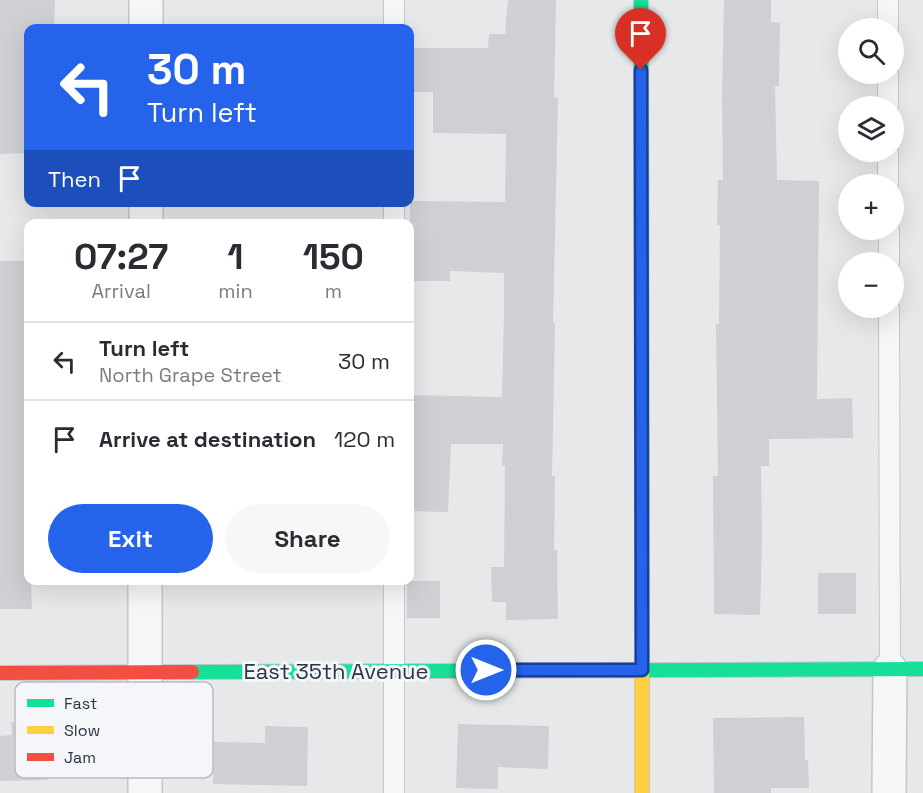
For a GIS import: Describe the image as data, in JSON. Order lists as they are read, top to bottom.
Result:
{
  "streets": {
    "street": ["East 35th Avenue"]
  },
  "legend": ["Fast", "Slow", "Jam"],
  "page": {
    "map_buttons": ["+", "−"],
    "turn": ["30 m", "Turn left"],
    "then": "Then",
    "eta": [
      "07:27",
      "Arrival",
      "1",
      "min",
      "150",
      "m"
    ],
    "list": [
      {
        "name": "Turn left",
        "note": "North Grape Street",
        "value": "30 m"
      },
      {
        "name": "Arrive at destination",
        "value": "120 m"
      }
    ],
    "buttons": ["Exit", "Share"]
  }
}
